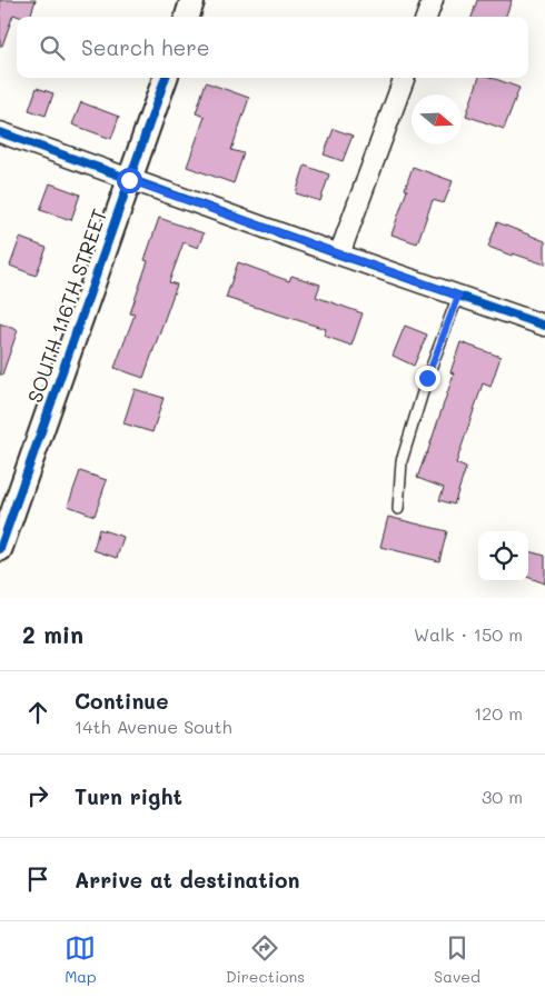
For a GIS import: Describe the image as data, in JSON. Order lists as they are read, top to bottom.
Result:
{
  "streets": {
    "street": ["SOUTH 116TH STREET"]
  },
  "north": "right",
  "page": {
    "search": "Search here",
    "heading": ["2 min", "Walk · 150 m"],
    "list": [
      ["Continue", "14th Avenue South", "120 m"],
      ["Turn right", "30 m"],
      "Arrive at destination"
    ],
    "nav": ["Map", "Directions", "Saved"]
  }
}
